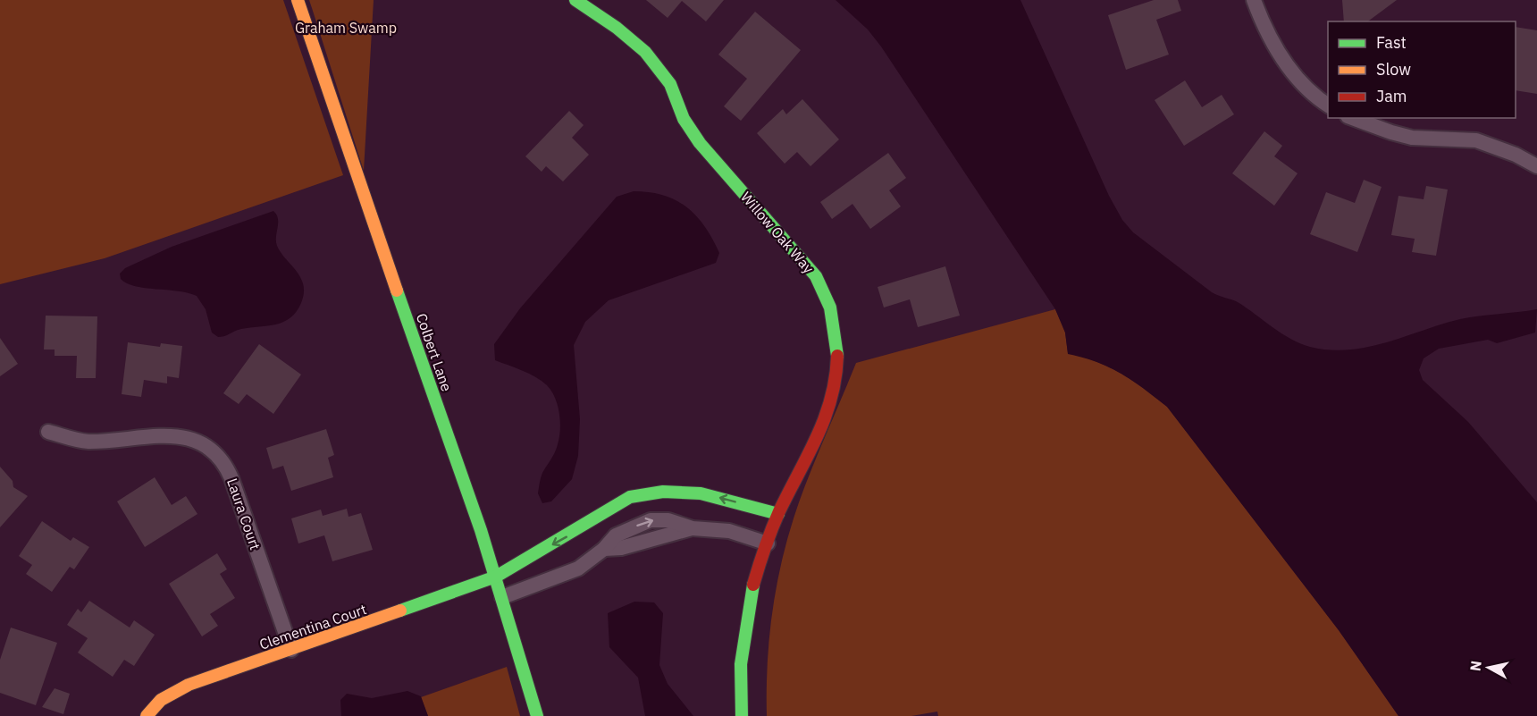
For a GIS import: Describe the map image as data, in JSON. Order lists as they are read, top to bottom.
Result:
{
  "streets": {
    "street": [
      "Willow Oak Way",
      "Colbert Lane",
      "Laura Court",
      "Clementina Court"
    ]
  },
  "crossings": [
    ["Colbert Lane", "Clementina Court"],
    ["Laura Court", "Clementina Court"]
  ],
  "parks": ["Graham Swamp"],
  "legend": ["Fast", "Slow", "Jam"],
  "north": "left"
}
